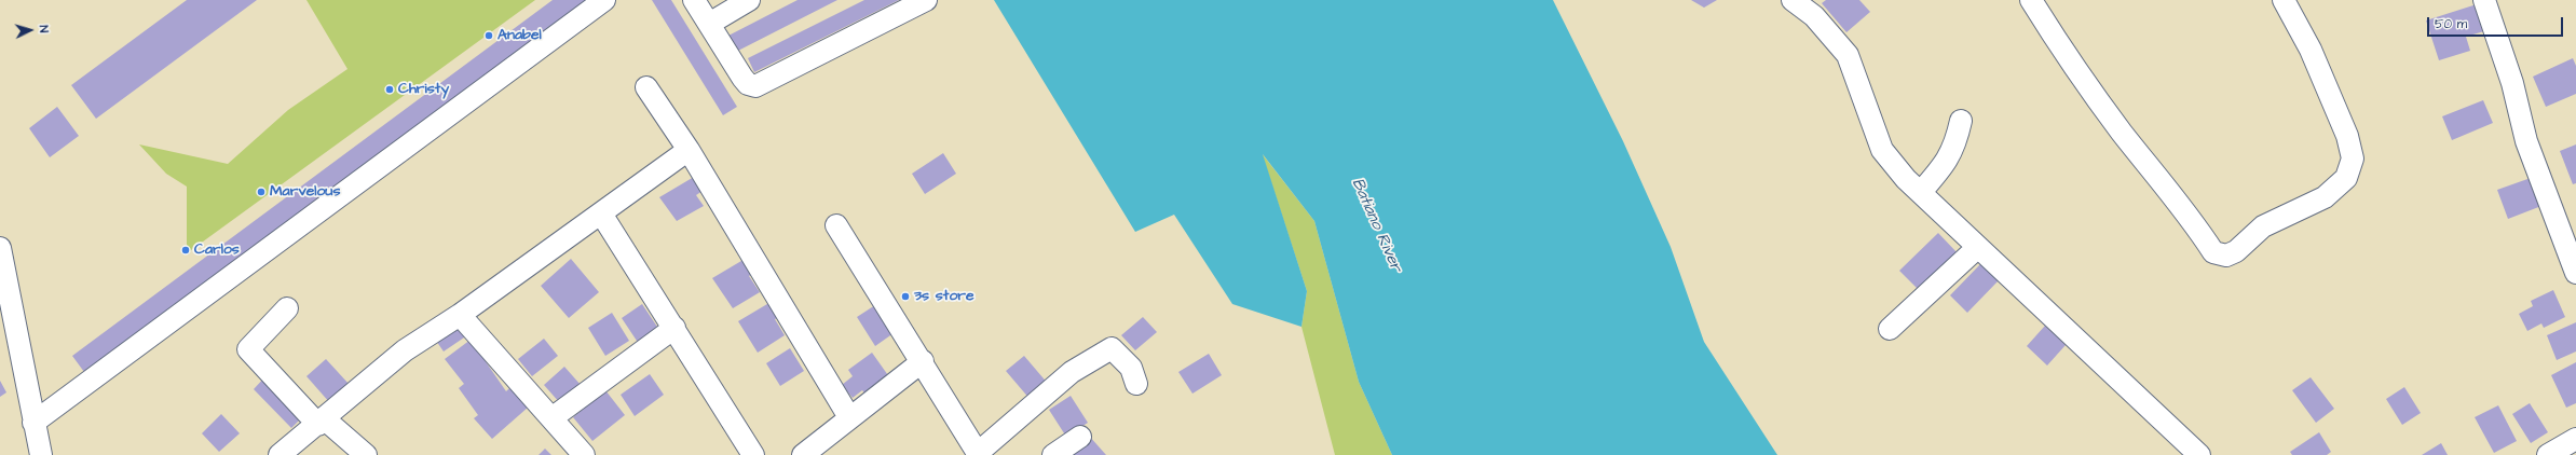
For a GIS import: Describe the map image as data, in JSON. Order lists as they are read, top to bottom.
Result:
{
  "water": ["Batiano River"],
  "places": [
    "Anabel",
    "Christy",
    "Marvelous",
    "Carlos",
    "3s store"
  ],
  "scale_bar": "50 m",
  "north": "right"
}
